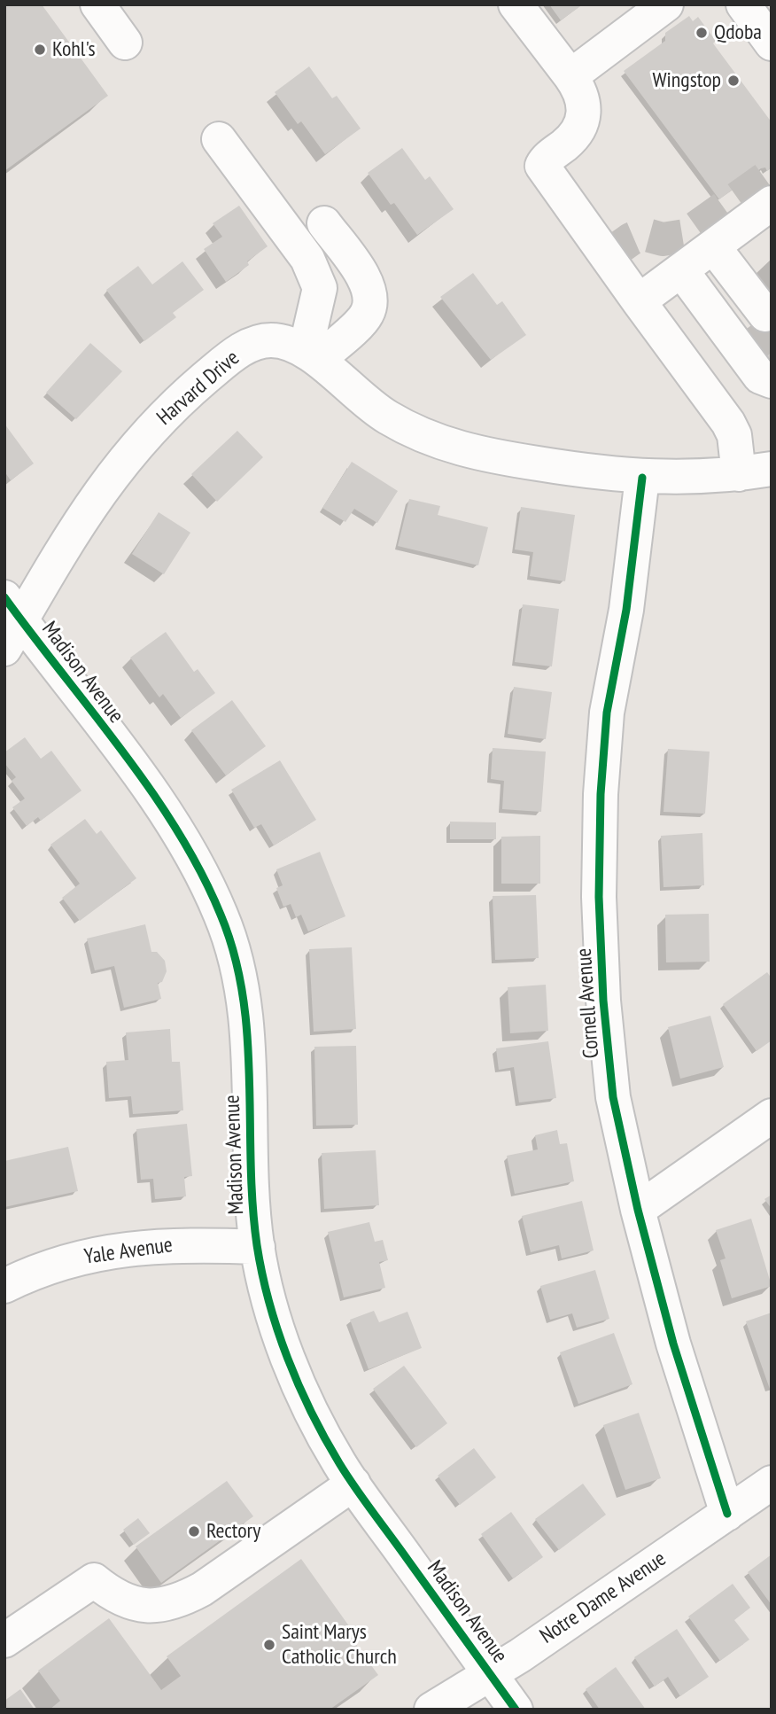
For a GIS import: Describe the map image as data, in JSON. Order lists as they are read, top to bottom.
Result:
{
  "streets": {
    "street": [
      "Harvard Drive",
      "Madison Avenue",
      "Cornell Avenue",
      "Yale Avenue",
      "Notre Dame Avenue"
    ]
  },
  "crossings": [
    ["Harvard Drive", "Madison Avenue"],
    ["Harvard Drive", "Cornell Avenue"],
    ["Madison Avenue", "Yale Avenue"],
    ["Madison Avenue", "Notre Dame Avenue"],
    ["Cornell Avenue", "Notre Dame Avenue"]
  ],
  "places": [
    "Qdoba",
    "Kohl's",
    "Wingstop",
    "Rectory",
    "Saint Marys Catholic Church"
  ]
}
